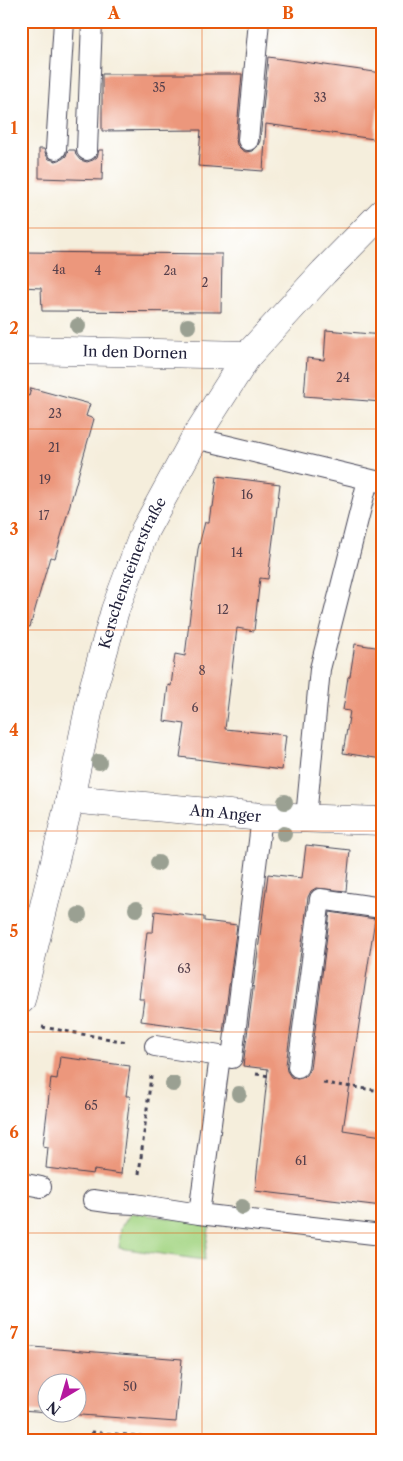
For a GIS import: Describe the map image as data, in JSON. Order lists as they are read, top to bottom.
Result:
{
  "streets": {
    "street": ["In den Dornen", "Kerschensteinerstraße", "Am Anger"]
  },
  "crossings": [
    ["In den Dornen", "Kerschensteinerstraße"],
    ["Kerschensteinerstraße", "Am Anger"]
  ],
  "house_numbers": [
    "35",
    "33",
    "4a",
    "4",
    "2a",
    "2",
    "24",
    "23",
    "21",
    "19",
    "16",
    "17",
    "14",
    "12",
    "8",
    "6",
    "63",
    "65",
    "61",
    "50"
  ],
  "north": "bottom left",
  "grid": {
    "columns": ["A", "B"],
    "rows": [
      "1",
      "2",
      "3",
      "4",
      "5",
      "6",
      "7"
    ]
  }
}
